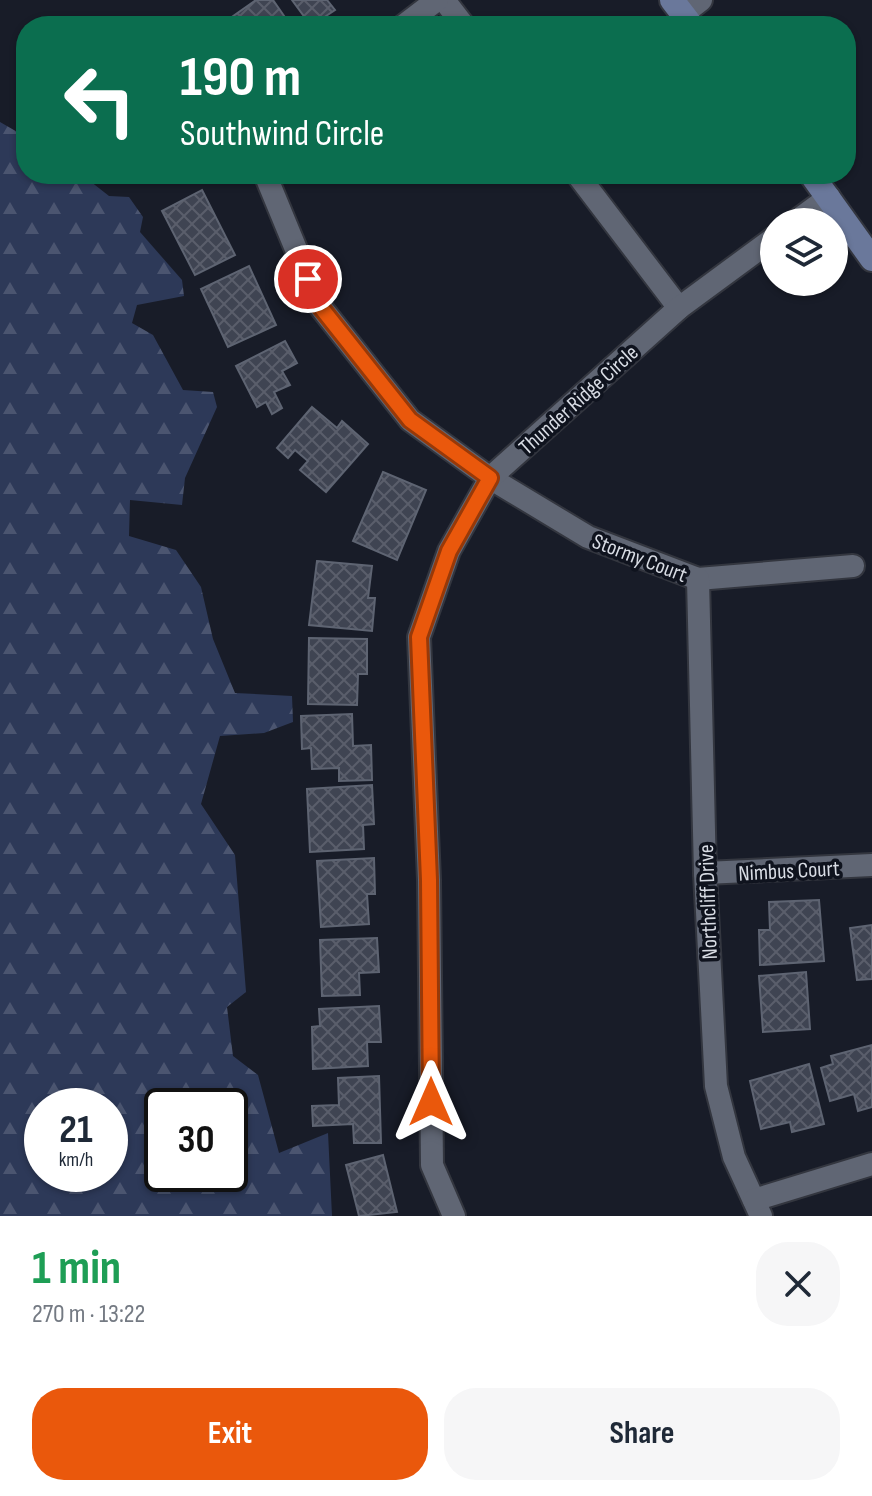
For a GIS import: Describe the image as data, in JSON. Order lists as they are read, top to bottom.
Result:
{
  "streets": {
    "street": [
      "Thunder Ridge Circle",
      "Stormy Court",
      "Nimbus Court",
      "Northcliff Drive"
    ]
  },
  "crossings": [
    ["Thunder Ridge Circle", "Stormy Court"],
    ["Stormy Court", "Northcliff Drive"],
    ["Nimbus Court", "Northcliff Drive"]
  ],
  "page": {
    "turn": ["190 m", "Southwind Circle"],
    "speed": "21 km/h",
    "limit": "30",
    "heading": ["1 min", "270 m · 13:22"],
    "buttons": ["Exit", "Share"]
  }
}
